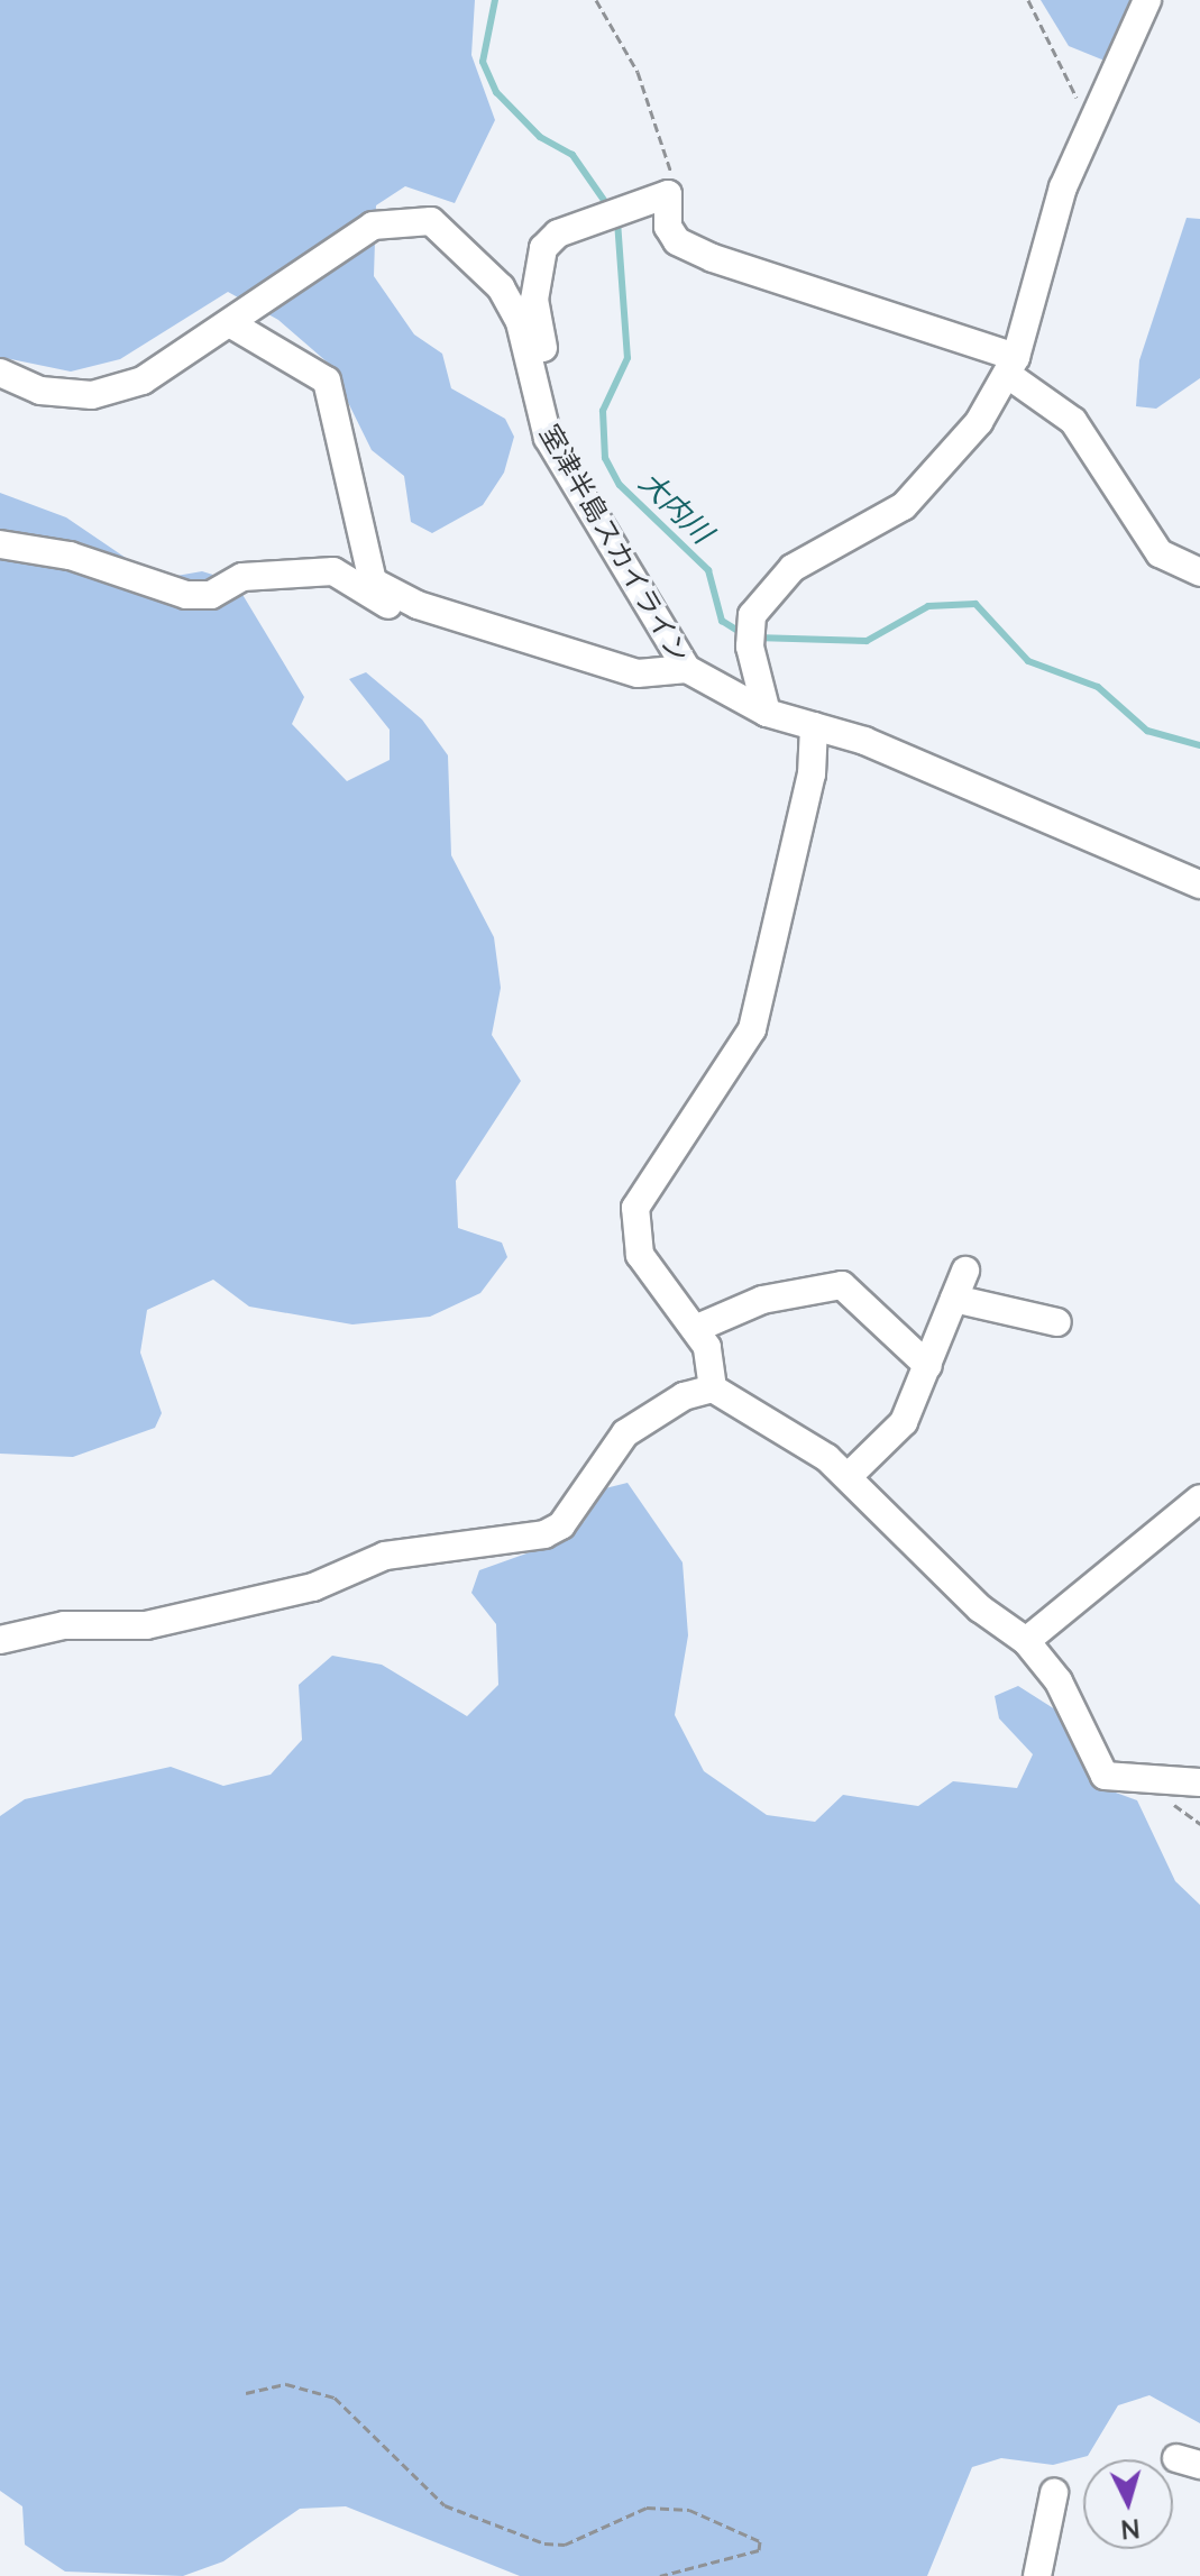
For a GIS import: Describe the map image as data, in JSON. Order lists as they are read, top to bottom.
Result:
{
  "streets": {
    "street": ["室津半島スカイライン"]
  },
  "water": ["大内川"],
  "north": "bottom"
}
